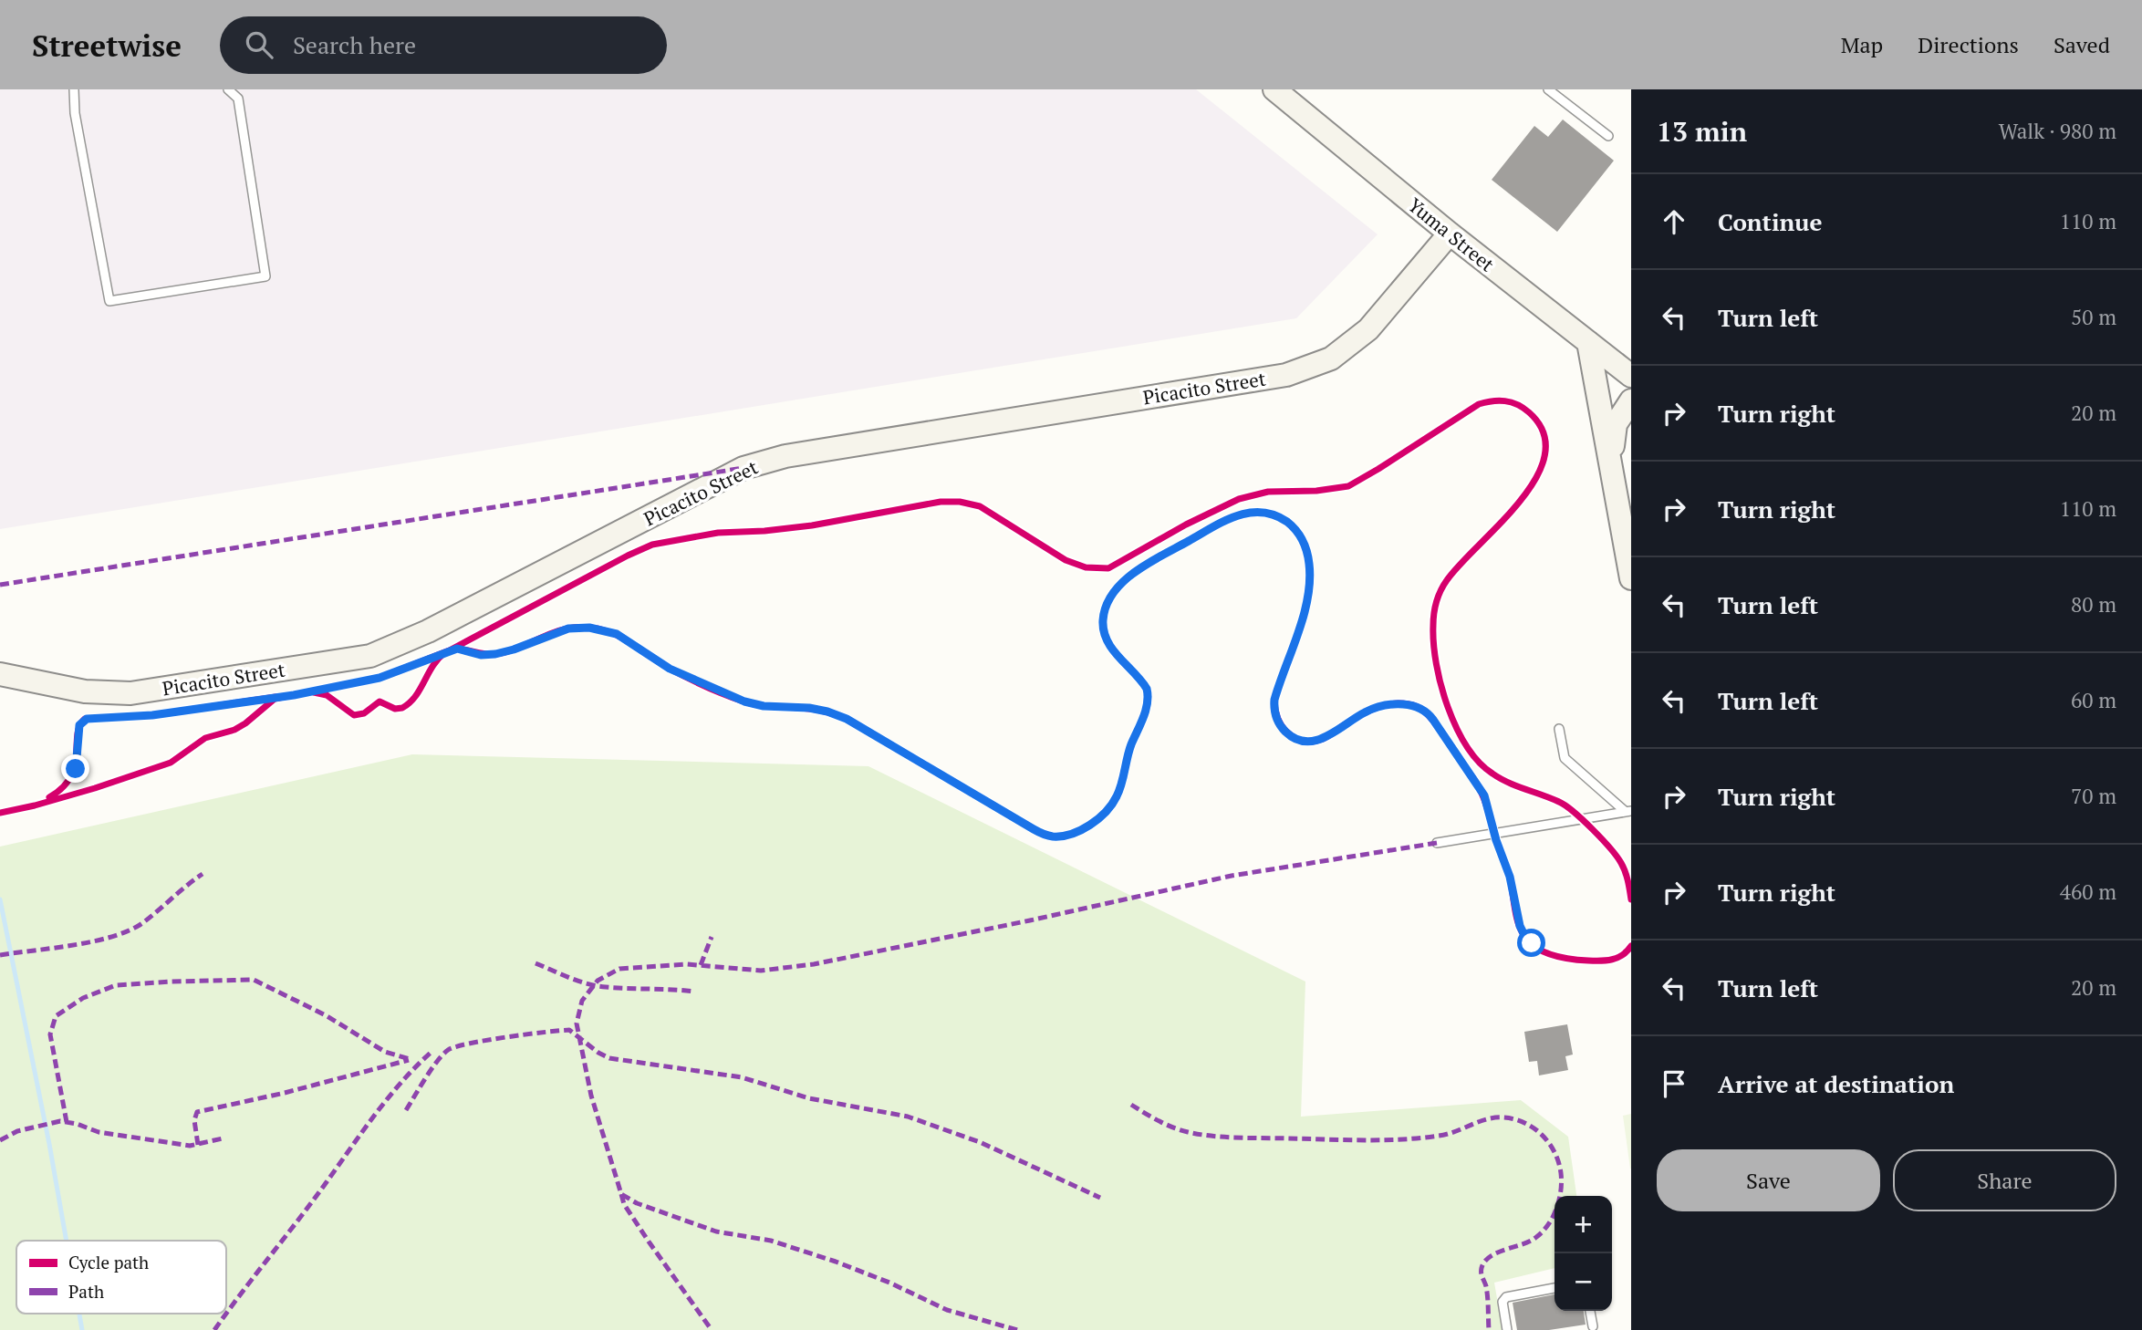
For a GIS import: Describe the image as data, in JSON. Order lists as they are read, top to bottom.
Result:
{
  "streets": {
    "street": ["Yuma Street", "Picacito Street"]
  },
  "crossings": [
    ["Yuma Street", "Picacito Street"]
  ],
  "legend": ["Cycle path", "Path"],
  "page": {
    "header": "Streetwise",
    "search": "Search here",
    "nav": ["Map", "Directions", "Saved"],
    "heading": ["13 min", "Walk · 980 m"],
    "list": [
      ["Continue", "110 m"],
      ["Turn left", "50 m"],
      ["Turn right", "20 m"],
      ["Turn right", "110 m"],
      ["Turn left", "80 m"],
      ["Turn left", "60 m"],
      ["Turn right", "70 m"],
      ["Turn right", "460 m"],
      ["Turn left", "20 m"],
      "Arrive at destination"
    ],
    "buttons": ["Save", "Share"],
    "map_buttons": ["+", "−"]
  }
}
